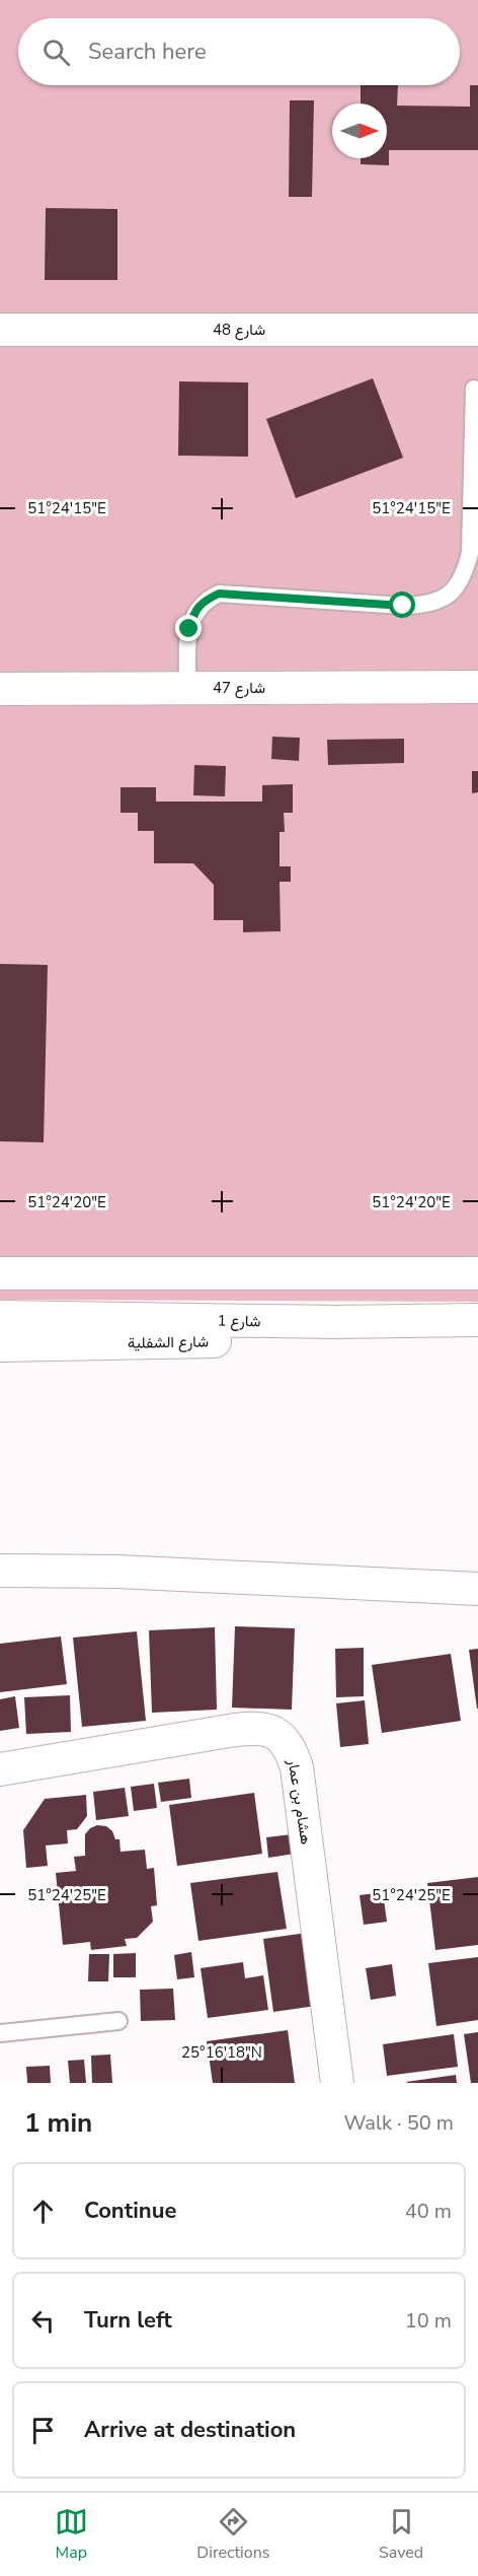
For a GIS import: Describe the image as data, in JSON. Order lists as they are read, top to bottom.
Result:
{
  "streets": {
    "street": [
      "شارع 48",
      "شارع 47",
      "شارع 1",
      "شارع الشفلية",
      "هشام بن عمار"
    ]
  },
  "crossings": [
    ["شارع 1", "شارع الشفلية"]
  ],
  "north": "right",
  "page": {
    "search": "Search here",
    "heading": ["1 min", "Walk · 50 m"],
    "list": [
      ["Continue", "40 m"],
      ["Turn left", "10 m"],
      "Arrive at destination"
    ],
    "nav": ["Map", "Directions", "Saved"]
  },
  "coordinates": [
    "51°24'15\"E",
    "51°24'20\"E",
    "51°24'25\"E",
    "25°16'18\"N"
  ]
}
